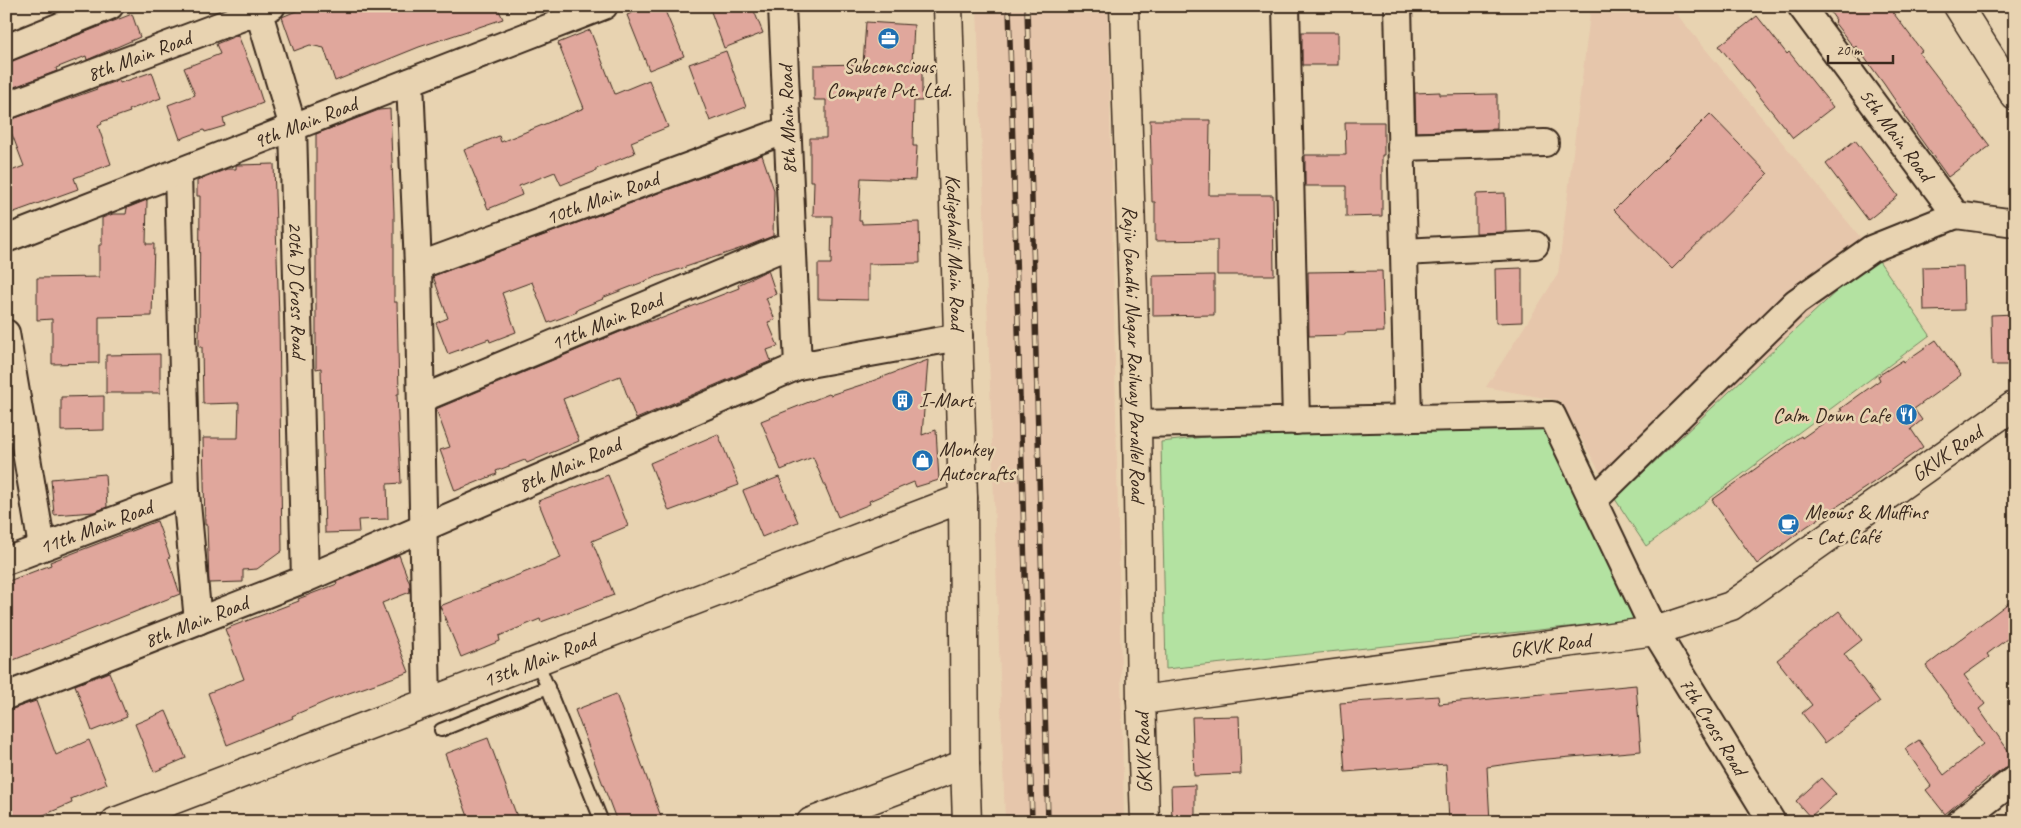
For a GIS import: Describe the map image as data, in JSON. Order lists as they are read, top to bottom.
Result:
{
  "streets": {
    "street": [
      "8th Main Road",
      "9th Main Road",
      "5th Main Road",
      "10th Main Road",
      "Kodigehalli Main Road",
      "20th D Cross Road",
      "11th Main Road",
      "Rajiv Gandhi Nagar Railway Parallel Road",
      "GKVK Road",
      "13th Main Road",
      "7th Cross Road"
    ]
  },
  "crossings": [
    ["8th Main Road", "10th Main Road"],
    ["8th Main Road", "20th D Cross Road"],
    ["8th Main Road", "11th Main Road"],
    ["9th Main Road", "20th D Cross Road"],
    ["Kodigehalli Main Road", "13th Main Road"],
    ["Rajiv Gandhi Nagar Railway Parallel Road", "GKVK Road"],
    ["GKVK Road", "7th Cross Road"]
  ],
  "places": {
    "office": ["Subconscious Compute Pvt. Ltd."],
    "building": ["I-Mart"],
    "restaurant": ["Calm Down Cafe"],
    "shop": ["Monkey Autocrafts"],
    "cafe": ["Meows & Muffins - Cat Café"]
  },
  "scale_bar": "20 m"
}
